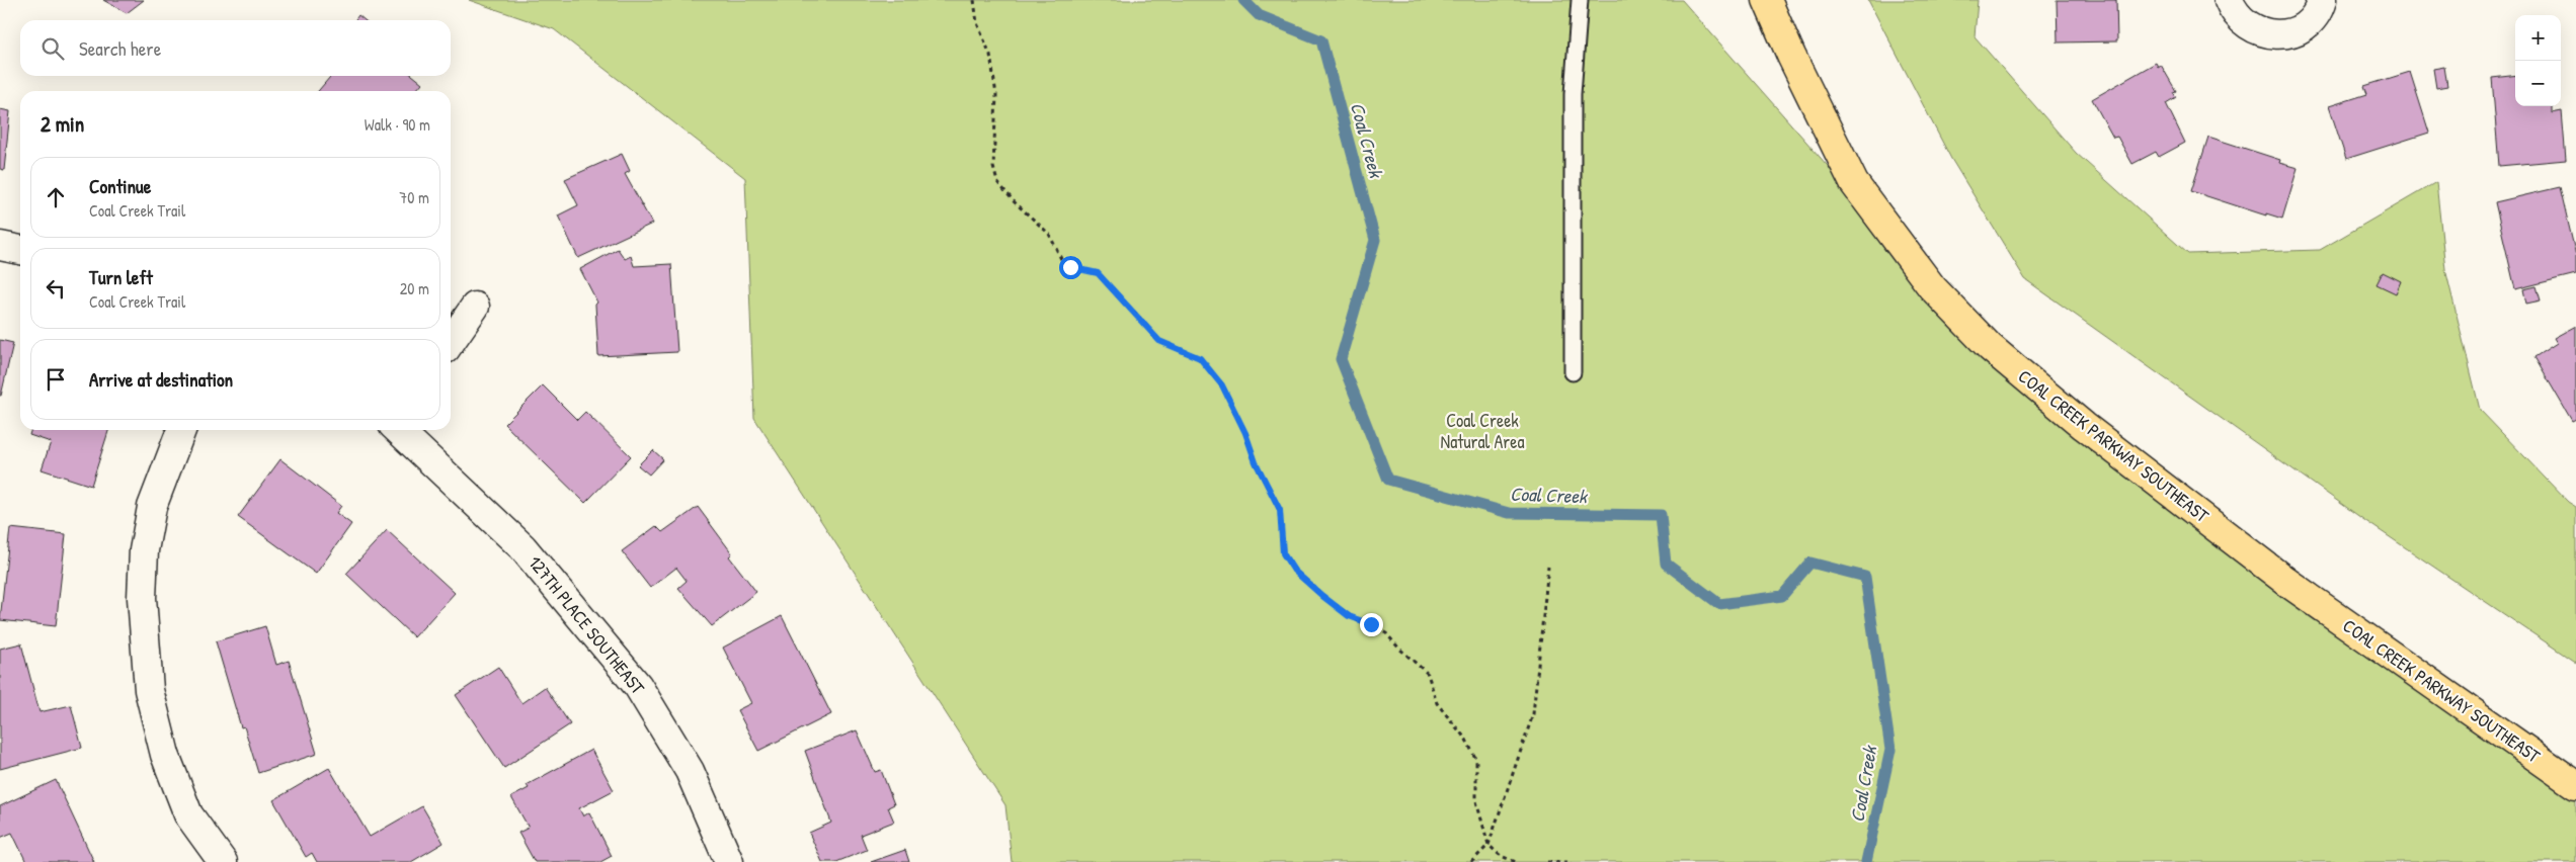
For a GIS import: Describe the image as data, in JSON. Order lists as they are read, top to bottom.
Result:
{
  "streets": {
    "main road": ["COAL CREEK PARKWAY SOUTHEAST"],
    "street": ["127TH PLACE SOUTHEAST"]
  },
  "water": ["Coal Creek"],
  "parks": ["Coal Creek Natural Area"],
  "page": {
    "map_buttons": ["+", "−"],
    "search": "Search here",
    "heading": ["2 min", "Walk · 90 m"],
    "list": [
      ["Continue", "Coal Creek Trail", "70 m"],
      ["Turn left", "Coal Creek Trail", "20 m"],
      "Arrive at destination"
    ]
  }
}
